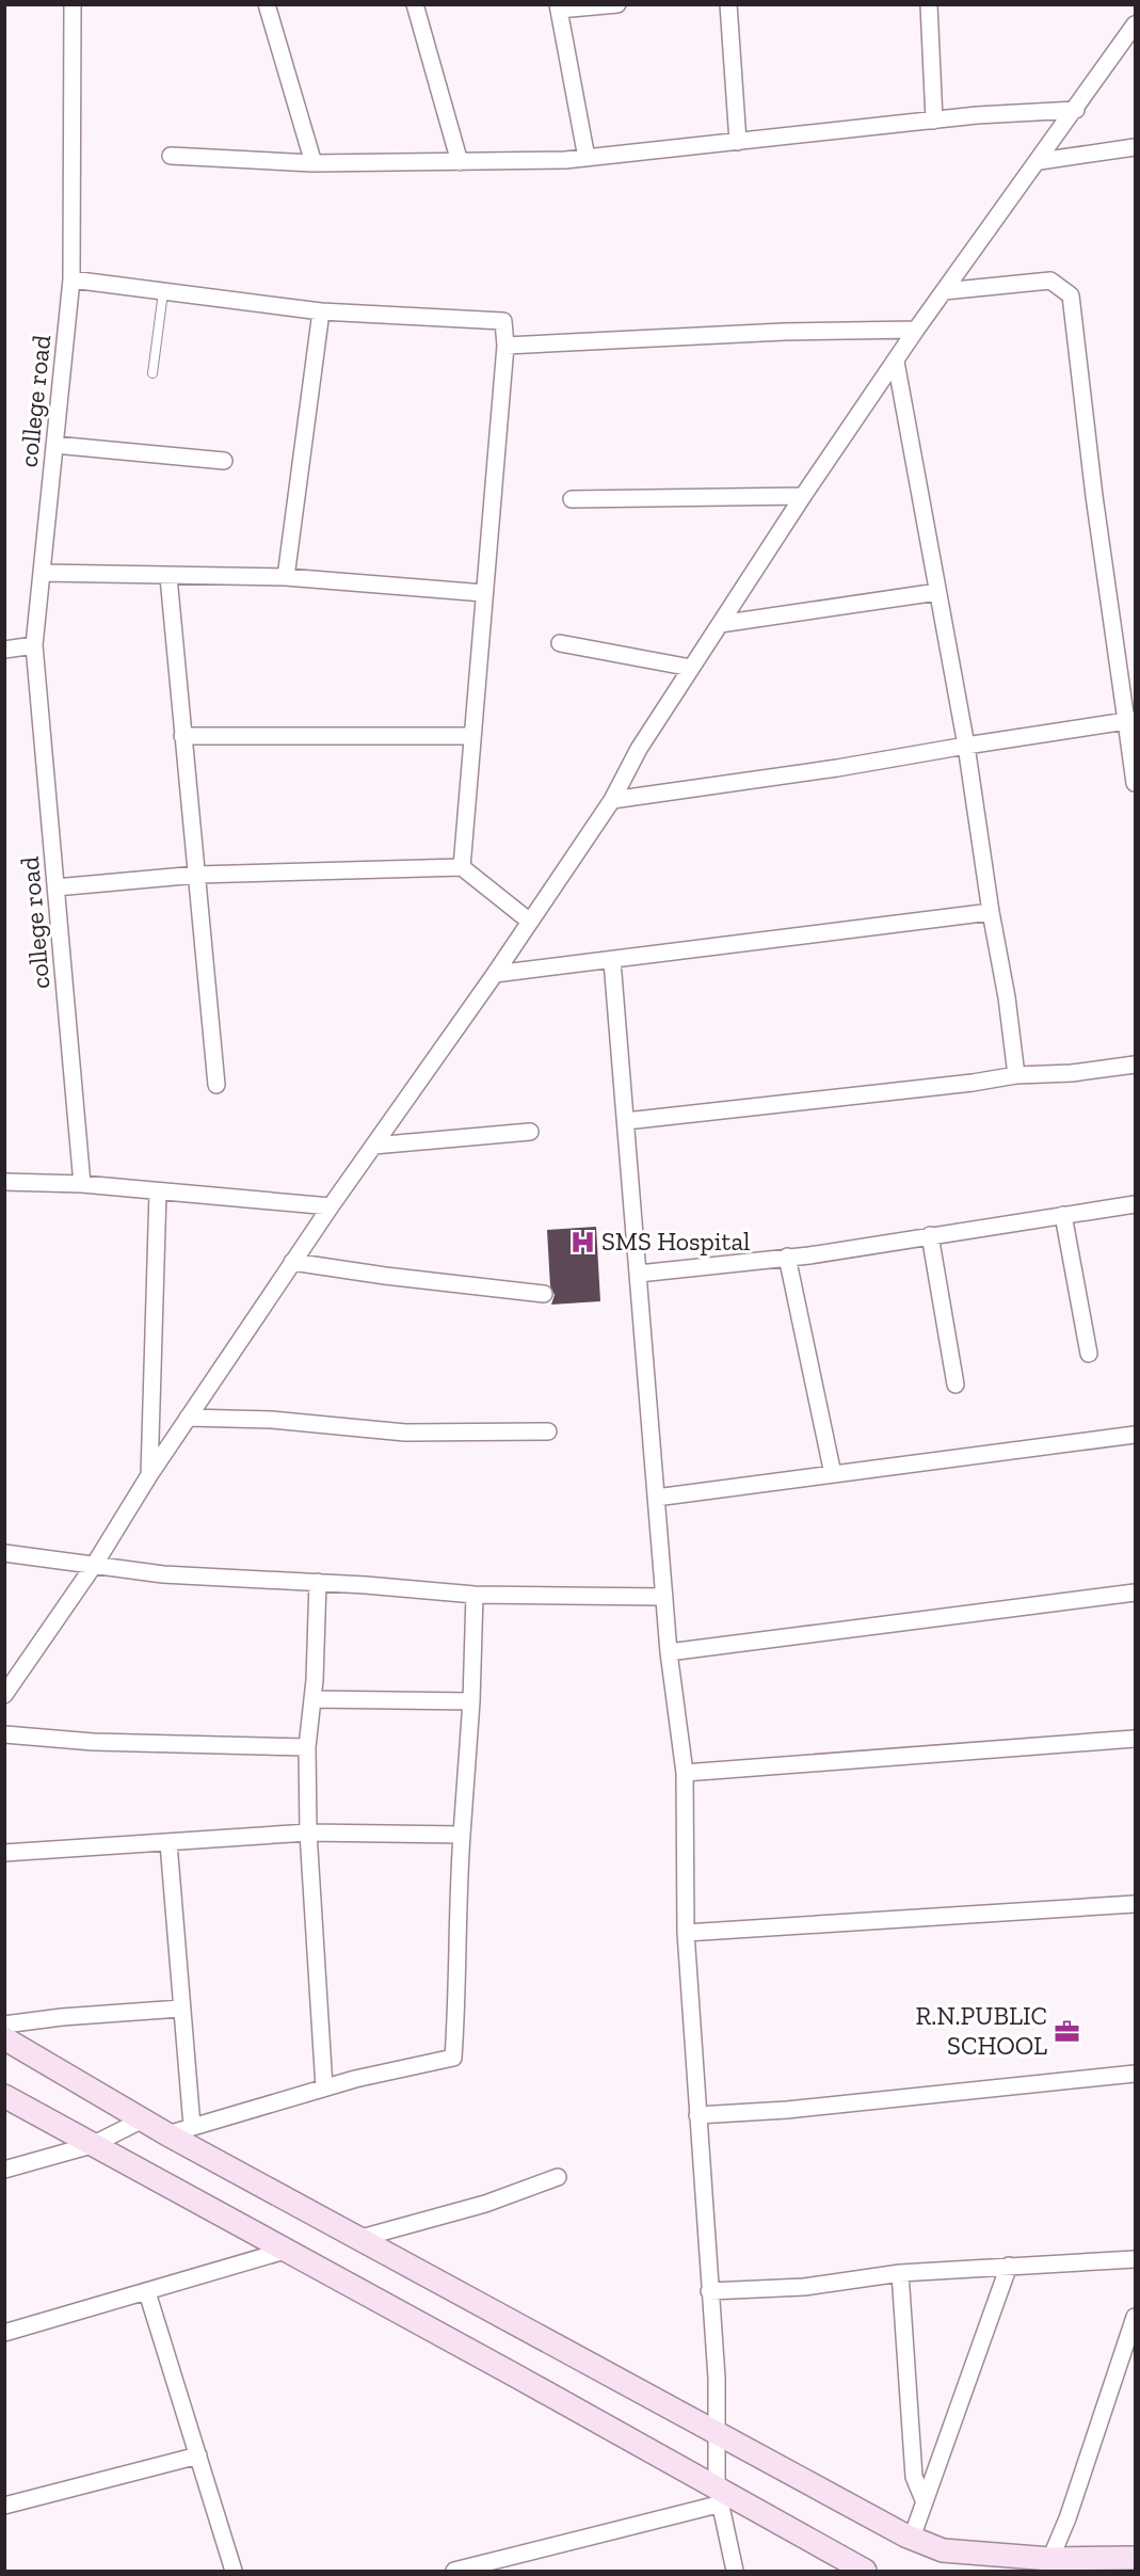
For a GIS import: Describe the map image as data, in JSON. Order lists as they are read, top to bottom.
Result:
{
  "streets": {
    "street": ["college road"]
  },
  "places": {
    "hospital": ["SMS Hospital"],
    "office": ["R.N.PUBLIC SCHOOL"]
  }
}
